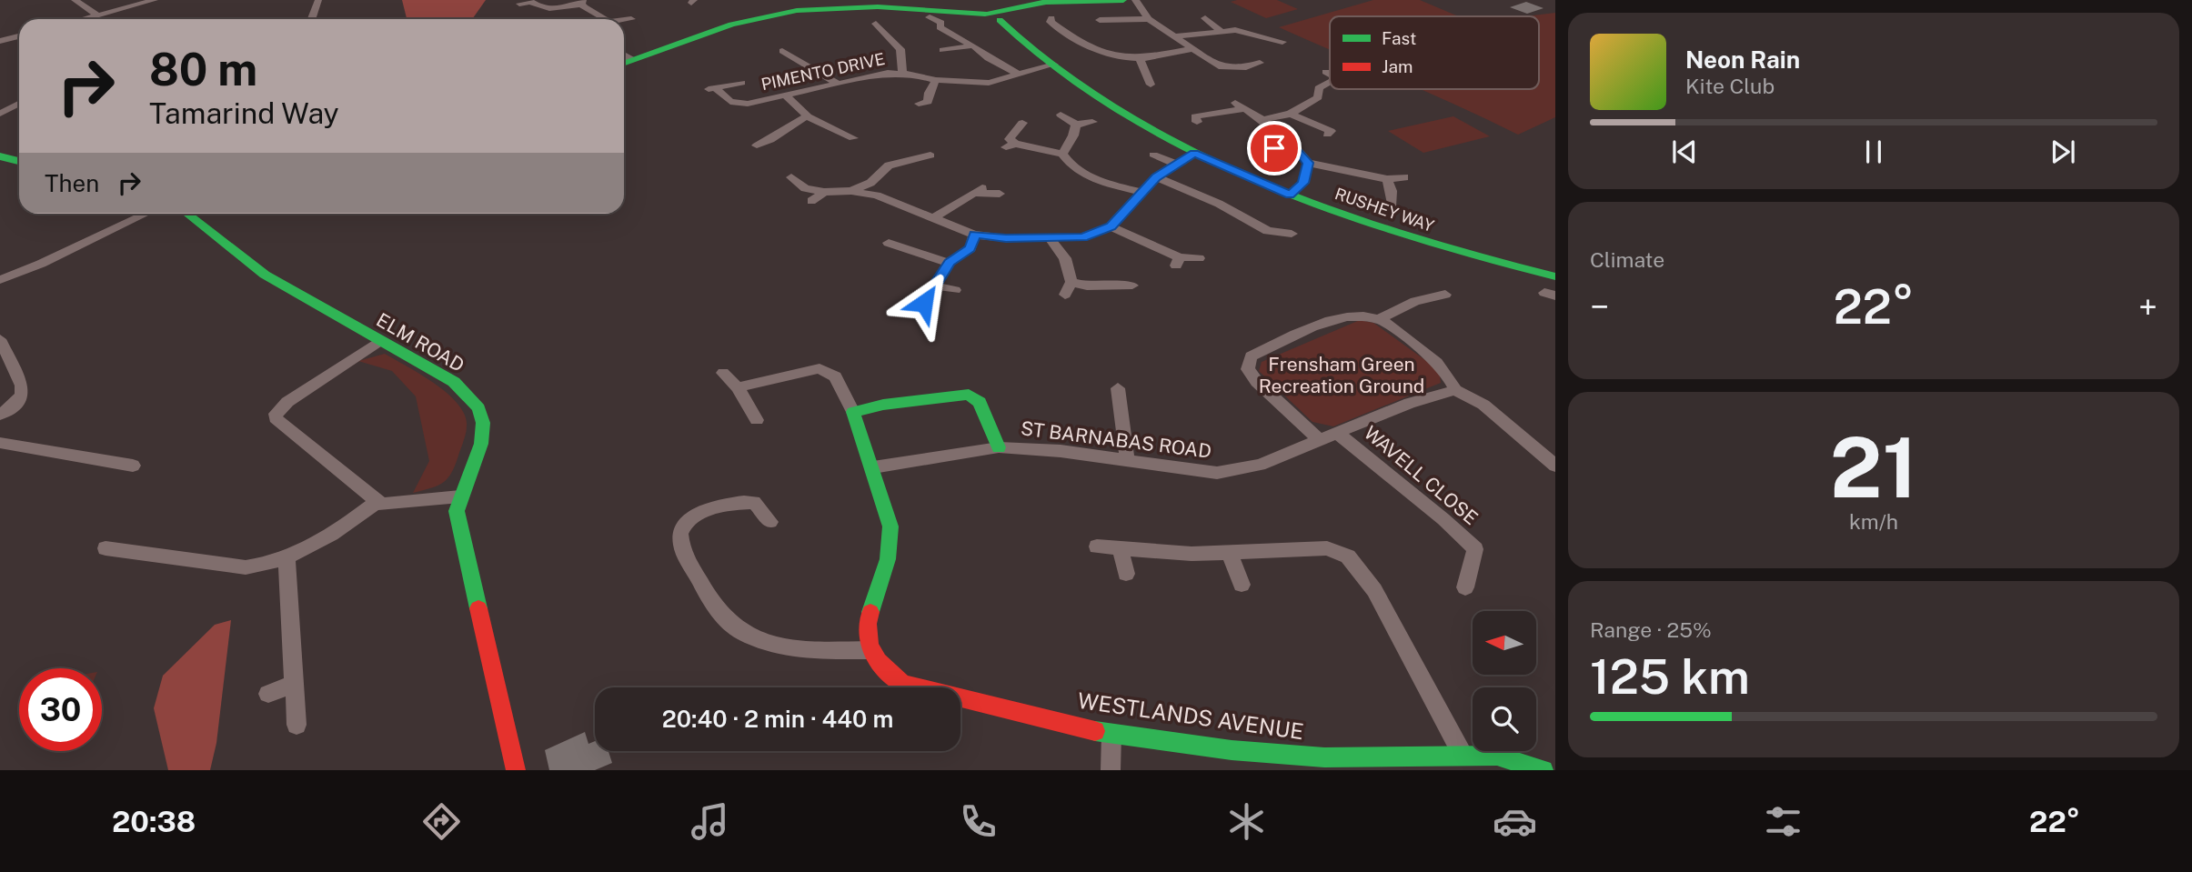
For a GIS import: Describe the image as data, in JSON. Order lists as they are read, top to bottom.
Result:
{
  "streets": {
    "street": [
      "PIMENTO DRIVE",
      "RUSHEY WAY",
      "ELM ROAD",
      "ST BARNABAS ROAD",
      "WAVELL CLOSE",
      "WESTLANDS AVENUE"
    ]
  },
  "crossings": [
    ["PIMENTO DRIVE", "RUSHEY WAY"],
    ["ST BARNABAS ROAD", "WAVELL CLOSE"]
  ],
  "parks": ["Frensham Green Recreation Ground"],
  "legend": ["Fast", "Jam"],
  "north": "left",
  "page": {
    "turn": ["80 m", "Tamarind Way"],
    "song": ["Neon Rain", "Kite Club"],
    "then": "Then",
    "tile": [
      "Climate",
      ["21", "km/h"],
      ["Range · 25%", "125 km"]
    ],
    "heat": ["−", "22°", "+"],
    "limit": "30",
    "trip": "20:40 · 2 min · 440 m",
    "tabs": ["20:38", "22°"]
  }
}
